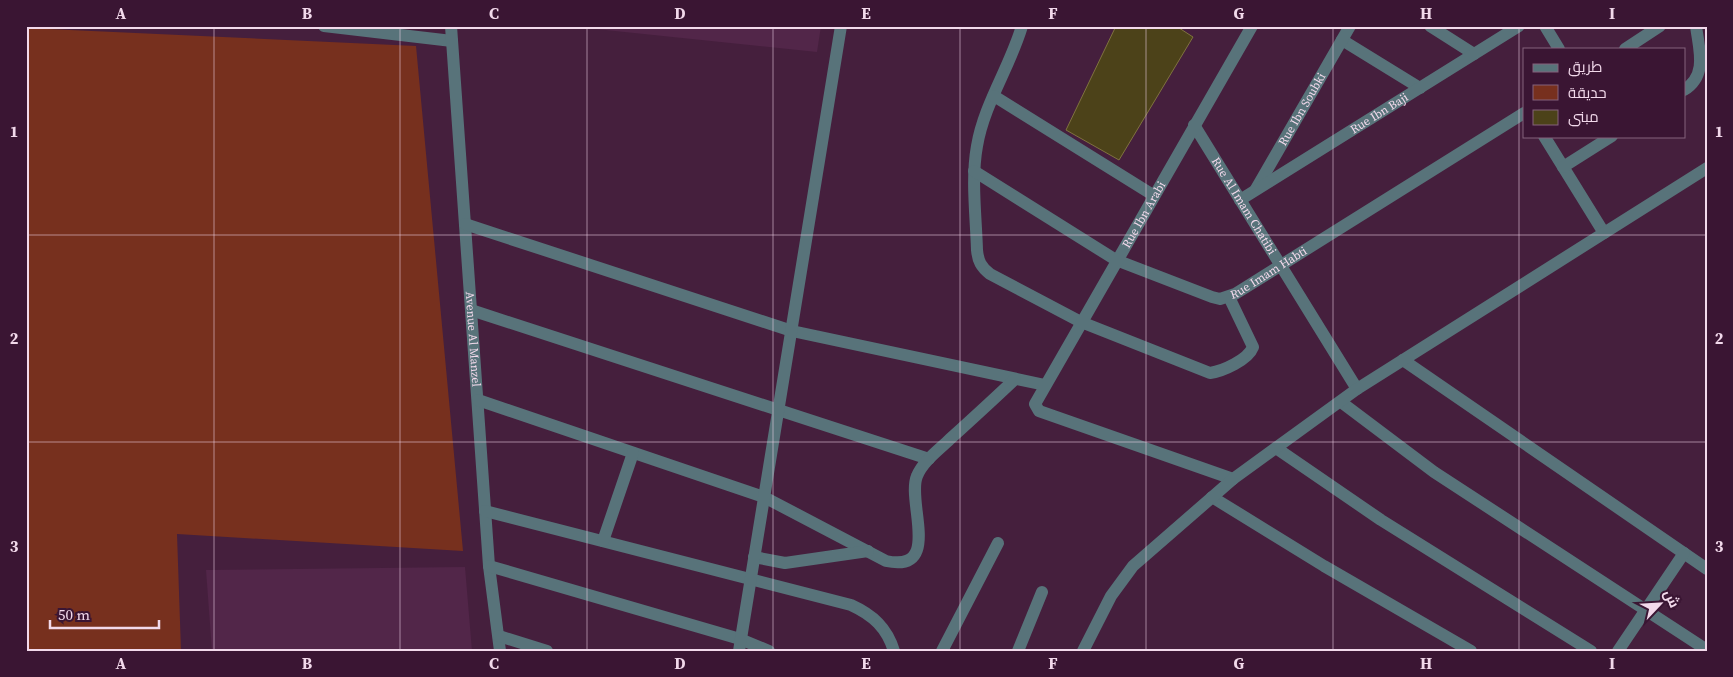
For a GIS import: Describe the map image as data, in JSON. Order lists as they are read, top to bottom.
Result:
{
  "streets": {
    "street": [
      "Rue Ibn Soubki",
      "Rue Ibn Baji",
      "Rue Al Imam Chatibi",
      "Rue Ibn Arabi",
      "Rue Imam Habti",
      "Avenue Al Manzel"
    ]
  },
  "crossings": [
    ["Rue Ibn Soubki", "Rue Ibn Baji"],
    ["Rue Ibn Baji", "Rue Al Imam Chatibi"],
    ["Rue Al Imam Chatibi", "Rue Ibn Arabi"],
    ["Rue Al Imam Chatibi", "Rue Imam Habti"],
    ["Rue Ibn Arabi", "Rue Imam Habti"]
  ],
  "legend": ["طريق", "حديقة", "مبنى"],
  "scale_bar": "50 m",
  "north": "top right",
  "grid": {
    "columns": [
      "A",
      "B",
      "C",
      "D",
      "E",
      "F",
      "G",
      "H",
      "I"
    ],
    "rows": ["1", "2", "3"]
  }
}
